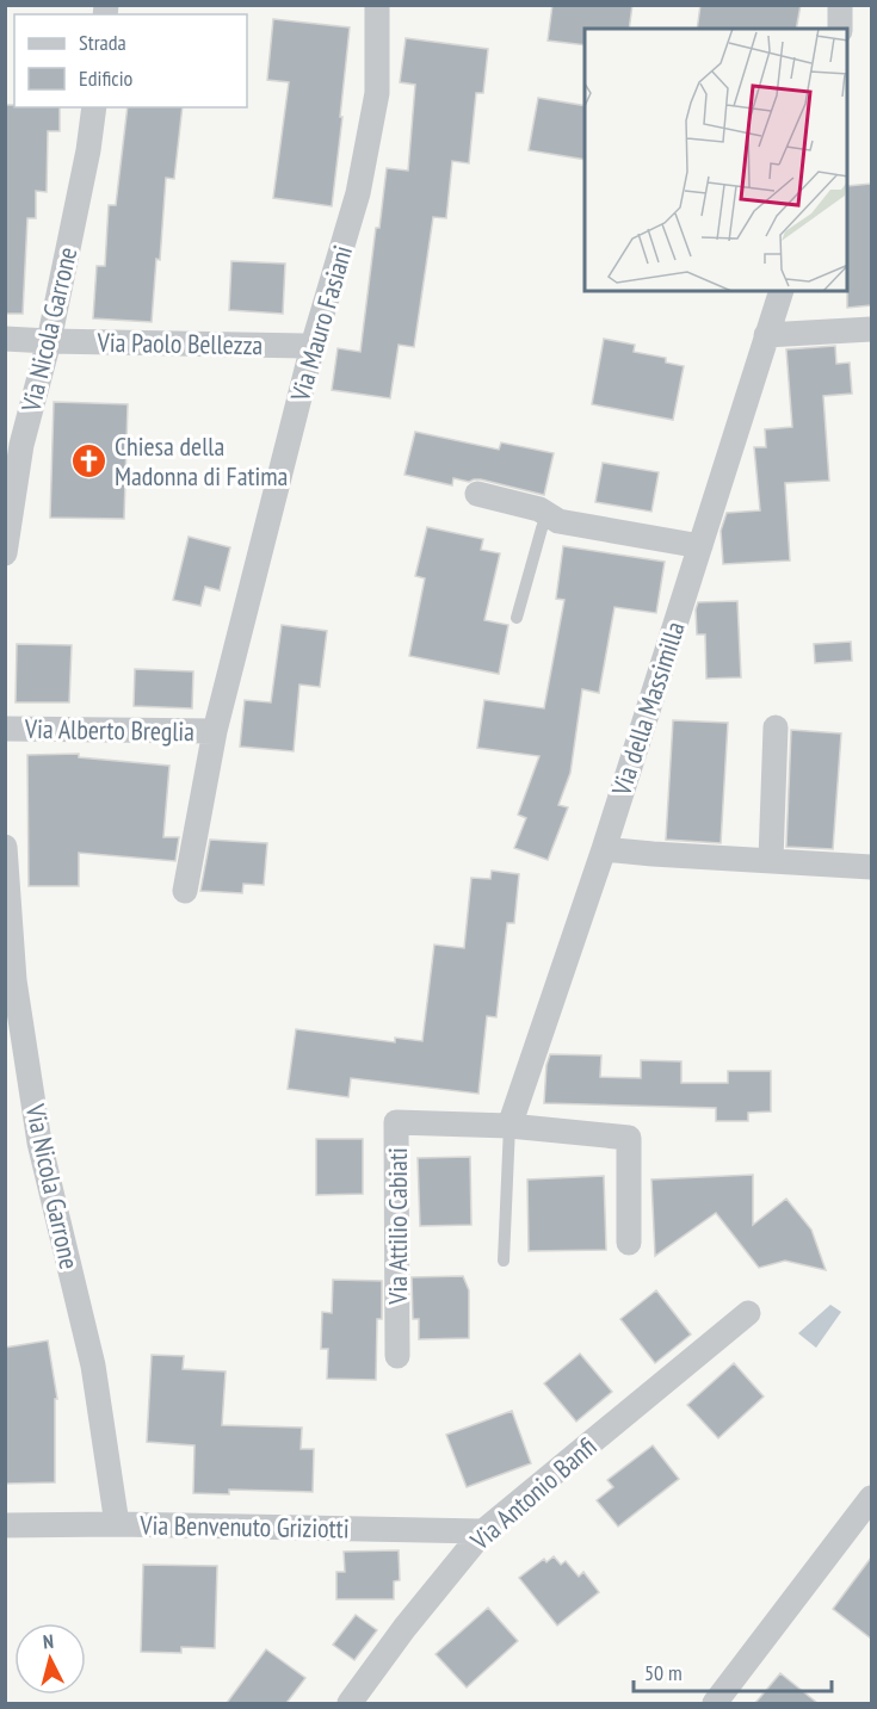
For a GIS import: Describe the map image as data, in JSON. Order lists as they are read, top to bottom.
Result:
{
  "streets": {
    "street": [
      "Via Mauro Fasiani",
      "Via Nicola Garrone",
      "Via Paolo Bellezza",
      "Via della Massimilla",
      "Via Alberto Breglia",
      "Via Attilio Cabiati",
      "Via Antonio Banfi",
      "Via Benvenuto Griziotti"
    ]
  },
  "crossings": [
    ["Via Mauro Fasiani", "Via Paolo Bellezza"],
    ["Via Mauro Fasiani", "Via Alberto Breglia"],
    ["Via Nicola Garrone", "Via Paolo Bellezza"],
    ["Via Nicola Garrone", "Via Benvenuto Griziotti"],
    ["Via della Massimilla", "Via Attilio Cabiati"],
    ["Via Antonio Banfi", "Via Benvenuto Griziotti"]
  ],
  "places": {
    "church": ["Chiesa della Madonna di Fatima"]
  },
  "legend": ["Strada", "Edificio"],
  "scale_bar": "50 m",
  "north": "top"
}
